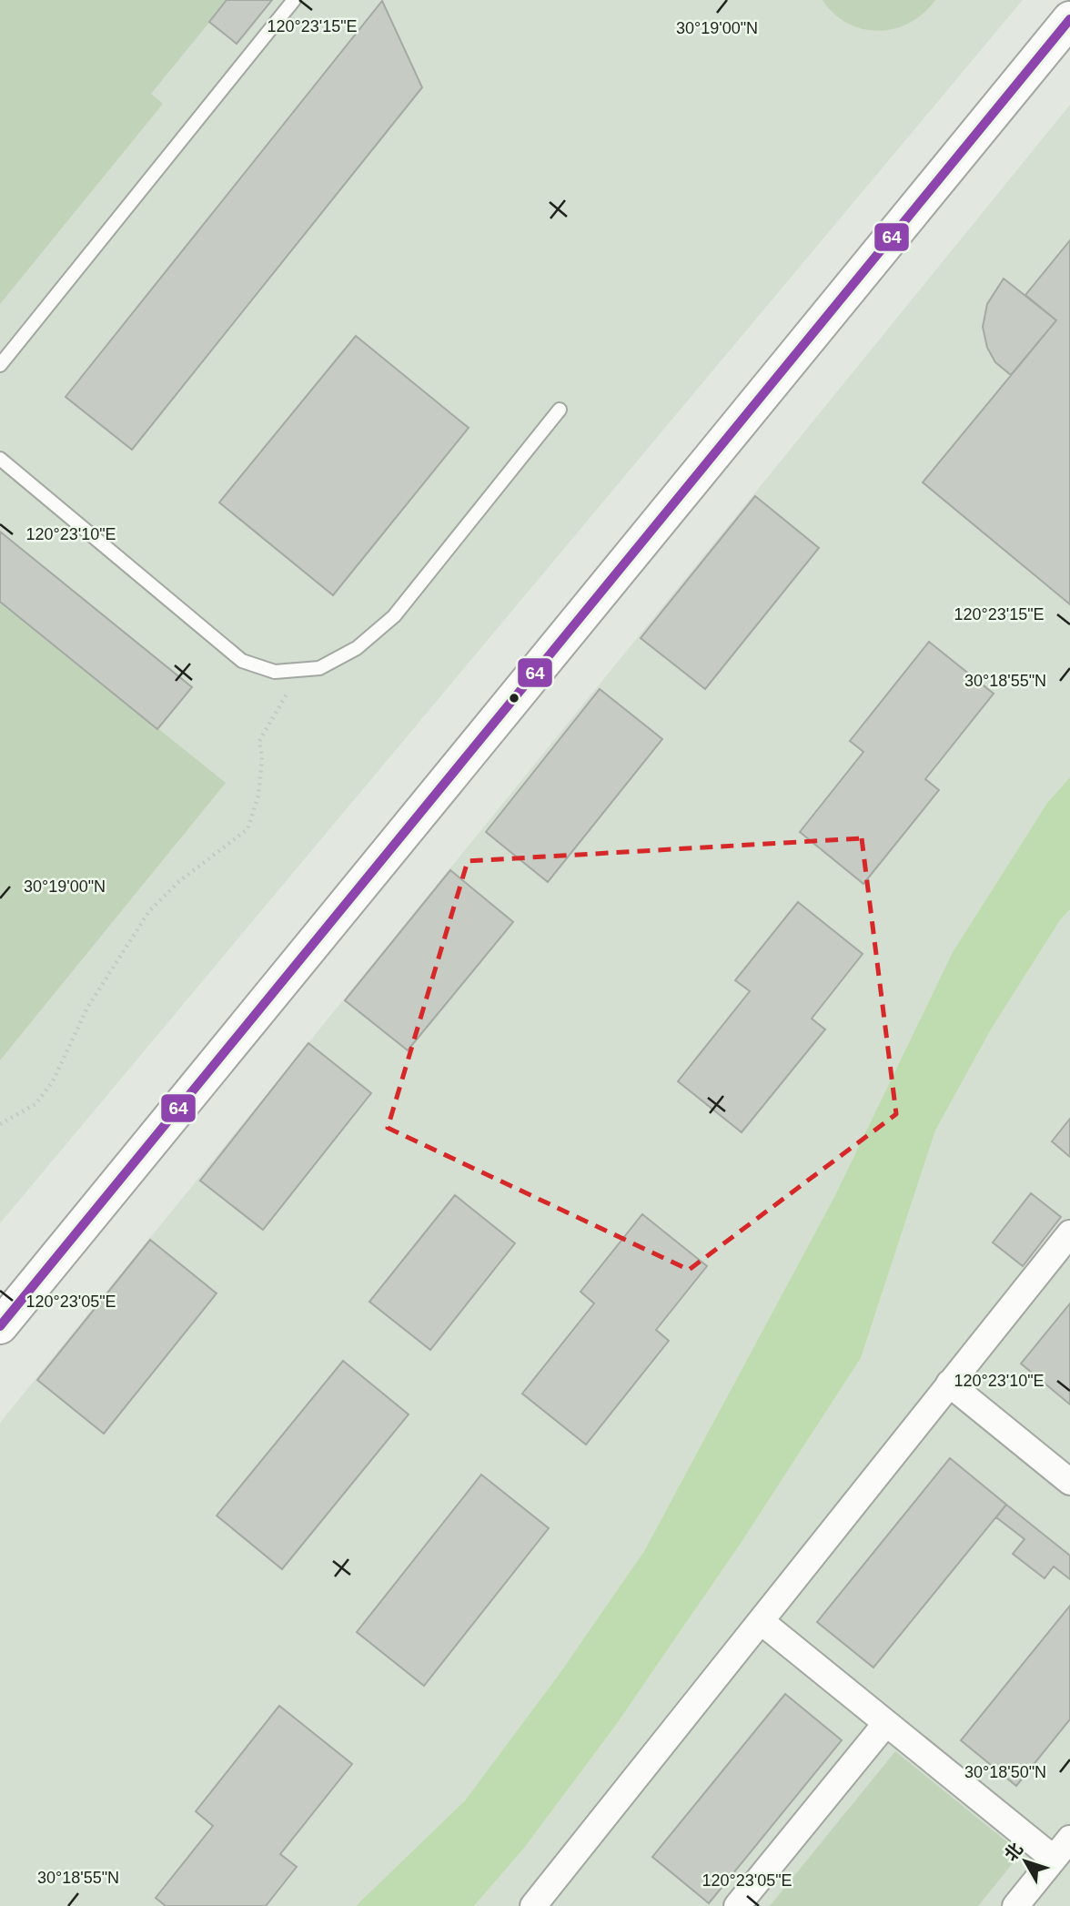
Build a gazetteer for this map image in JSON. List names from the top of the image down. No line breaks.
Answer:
{"lines":["transit line 64"],"north":"top left","coordinates":["120°23'15\"E","30°19'00\"N","120°23'10\"E","30°18'55\"N","120°23'05\"E","30°18'50\"N"]}
